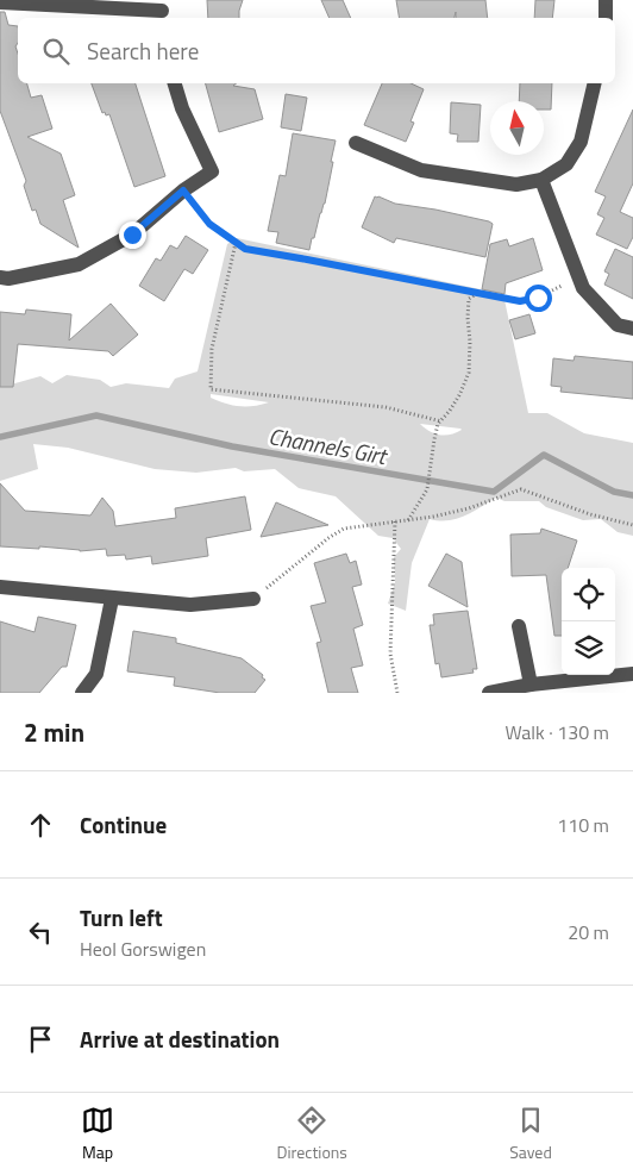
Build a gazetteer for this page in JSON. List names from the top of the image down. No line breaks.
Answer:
{"water":["Channels Girt"],"north":"top","page":{"search":"Search here","heading":["2 min","Walk · 130 m"],"list":[["Continue","110 m"],["Turn left","Heol Gorswigen","20 m"],"Arrive at destination"],"nav":["Map","Directions","Saved"]}}
